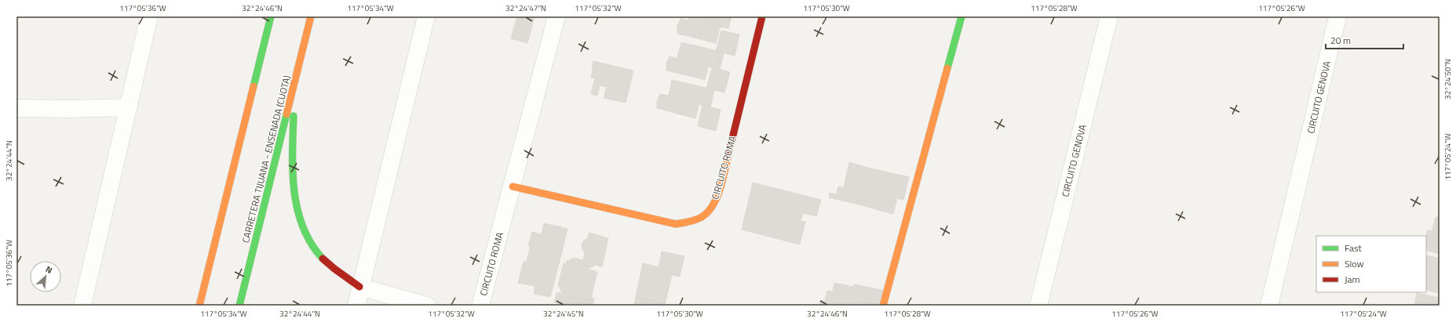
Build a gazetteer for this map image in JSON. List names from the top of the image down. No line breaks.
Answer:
{"streets":{"main road":["CARRETERA TIJUANA - ENSENADA (CUOTA)","CIRCUITO ROMA"],"street":["CIRCUITO GENOVA"]},"legend":["Fast","Slow","Jam"],"scale_bar":"20 m","north":"top right","coordinates":["117°05'36\"W","32°24'46\"N","117°05'34\"W","32°24'47\"N","117°05'32\"W","117°05'30\"W","117°05'28\"W","117°05'26\"W","32°24'50\"N","117°05'24\"W","32°24'44\"N","32°24'45\"N"]}
